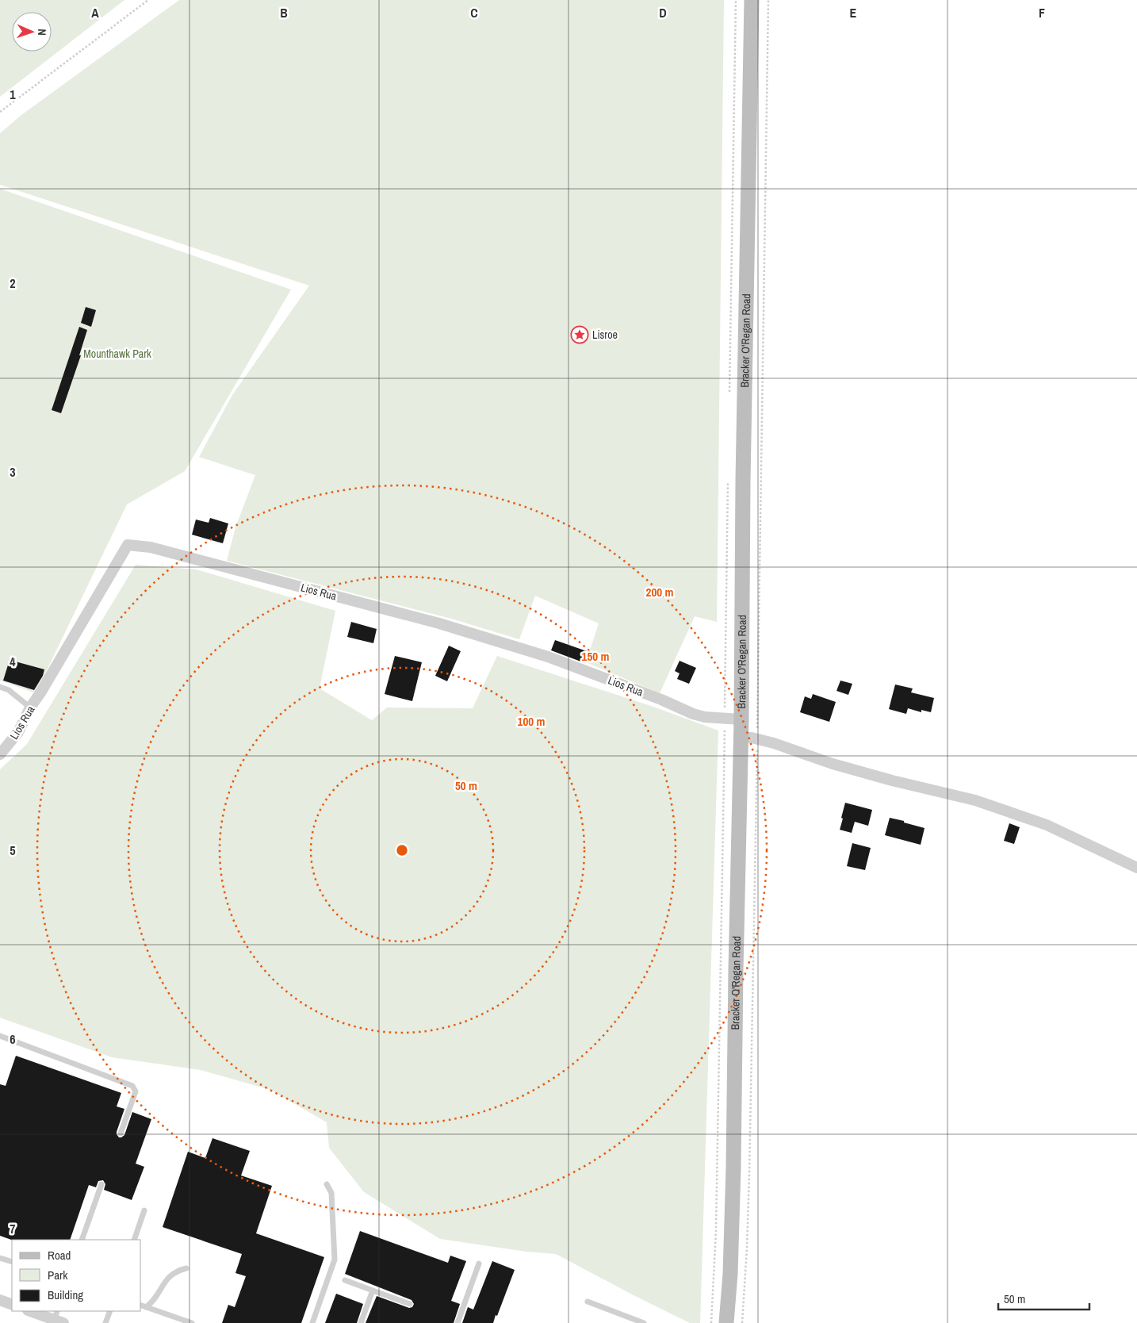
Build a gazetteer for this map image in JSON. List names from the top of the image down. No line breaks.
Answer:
{"streets":{"main road":["Bracker O'Regan Road"],"street":["Lios Rua"]},"crossings":[["Bracker O'Regan Road","Lios Rua"]],"parks":["Mounthawk Park"],"places":{"place":["Lisroe"]},"legend":["Road","Park","Building"],"scale_bar":"50 m","north":"right","grid":{"columns":["A","B","C","D","E","F"],"rows":["1","2","3","4","5","6","7"]},"rings":["200 m","150 m","100 m","50 m"]}
